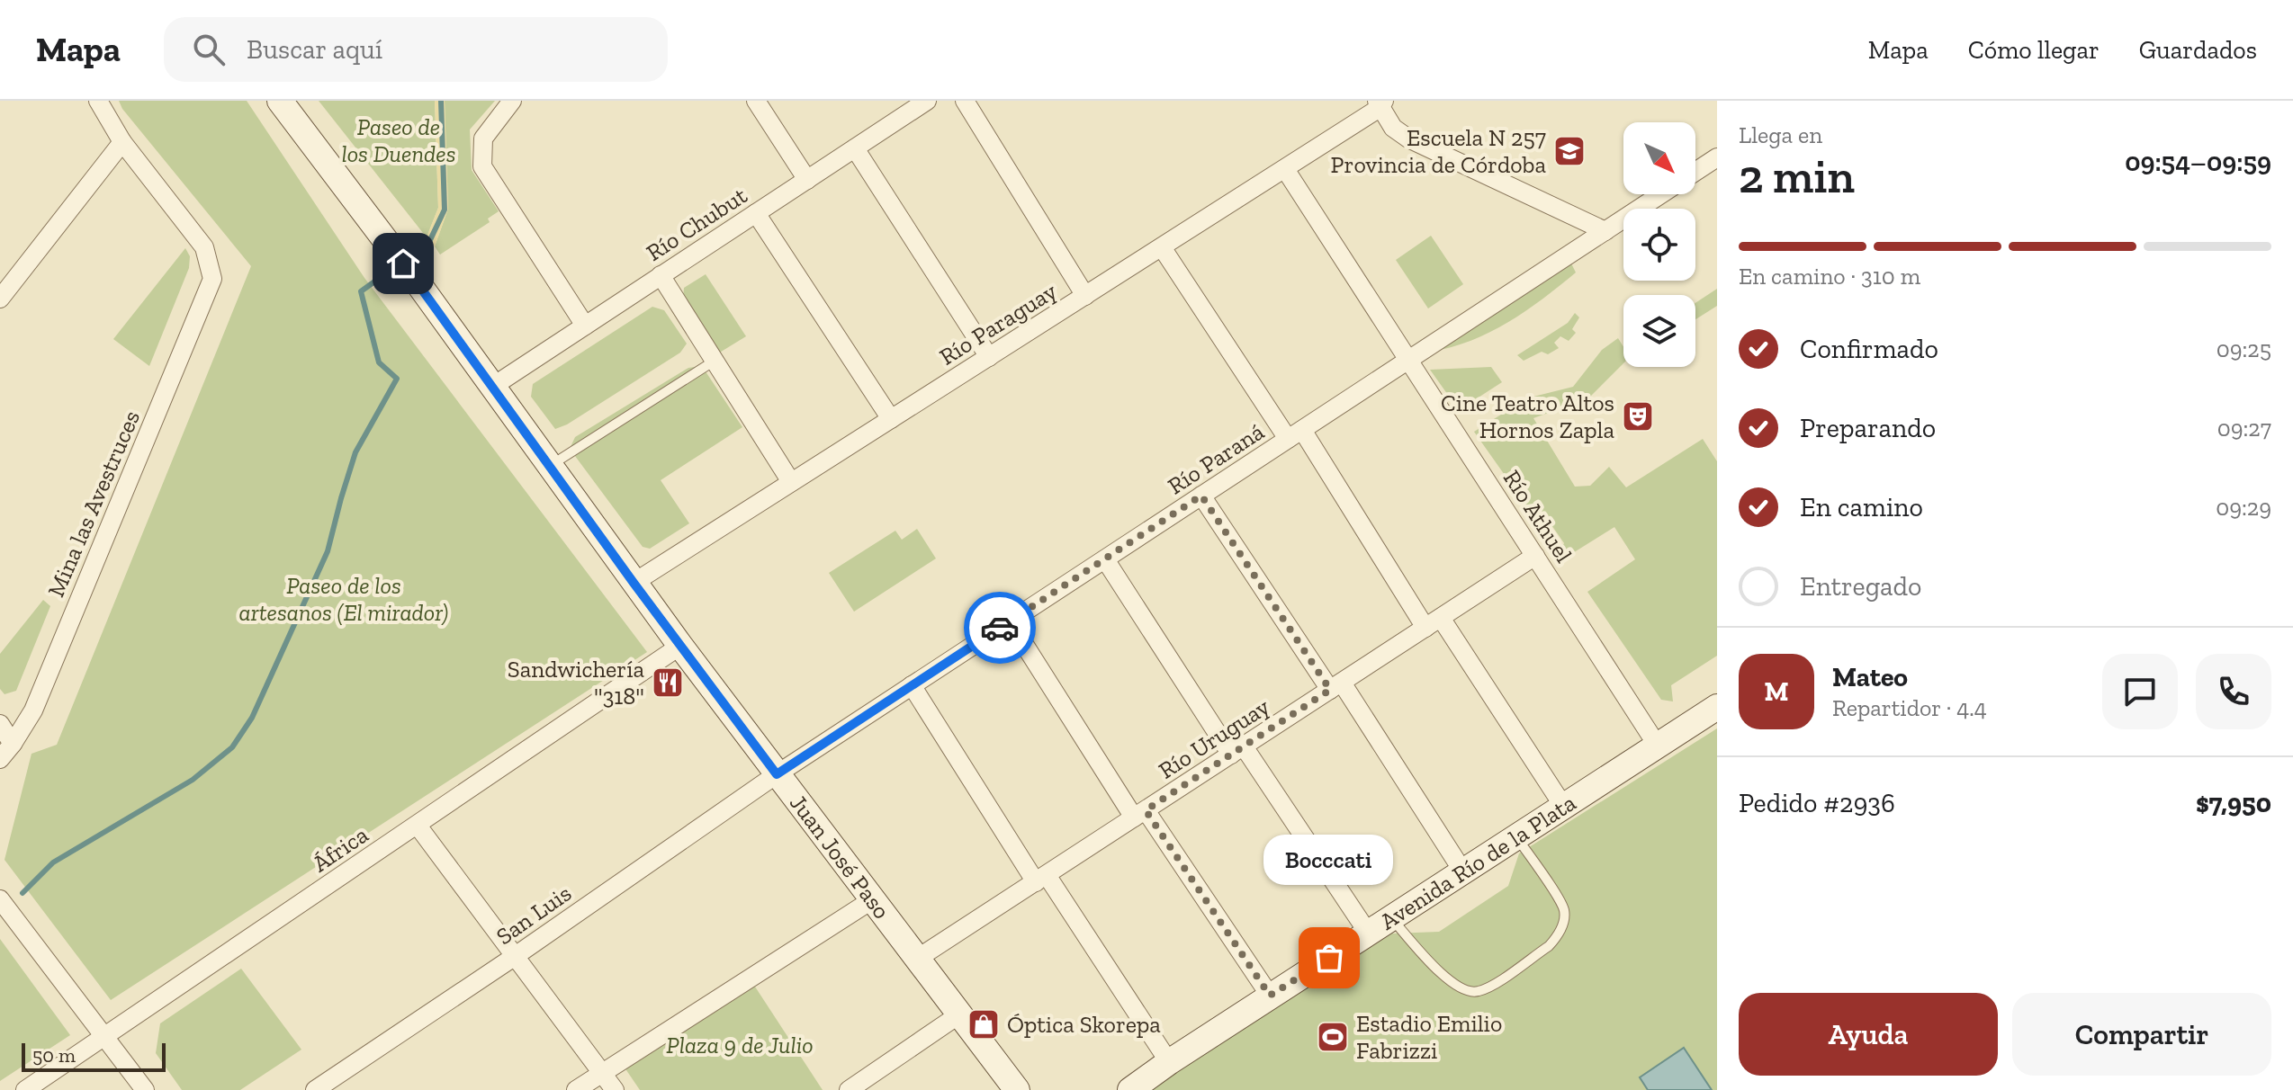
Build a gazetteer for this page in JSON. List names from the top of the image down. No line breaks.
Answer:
{"streets":{"main road":["Juan José Paso","Avenida Río de la Plata"],"street":["Río Chubut","Río Paraguay","Río Paraná","Mina las Avestruces","Río Athuel","Río Uruguay","África","San Luis"]},"crossings":[["Río Chubut","Juan José Paso"],["Río Paraguay","Río Athuel"],["Río Paraguay","Juan José Paso"],["Río Paraná","Río Athuel"],["Río Paraná","Juan José Paso"],["Río Paraná","San Luis"],["Río Athuel","Río Uruguay"],["Río Athuel","Avenida Río de la Plata"],["Río Uruguay","Juan José Paso"],["África","Juan José Paso"],["Juan José Paso","San Luis"]],"parks":["Paseo de los Duendes","Paseo de los artesanos (El mirador)","Plaza 9 de Julio"],"places":{"school or university":["Escuela N 257 Provincia de Córdoba"],"theatre":["Cine Teatro Altos Hornos Zapla"],"restaurant":["Sandwichería \"318\""],"other":["Bocccati"],"shop":["Óptica Skorepa"],"sports":["Estadio Emilio Fabrizzi"]},"scale_bar":"50 m","north":"bottom right","page":{"header":"Mapa","search":"Buscar aquí","nav":["Mapa","Cómo llegar","Guardados"],"heading":["2 min","Llega en","09:54–09:59"],"panel":["Mateo","Repartidor · 4.4","Pedido #2936","$7,950"],"bar":"En camino · 310 m","list":[["Confirmado","09:25"],["Preparando","09:27"],["En camino","09:29"],"Entregado"],"round":"M","bubble":"Bocccati","buttons":["Ayuda","Compartir"],"scale":"50 m"}}
